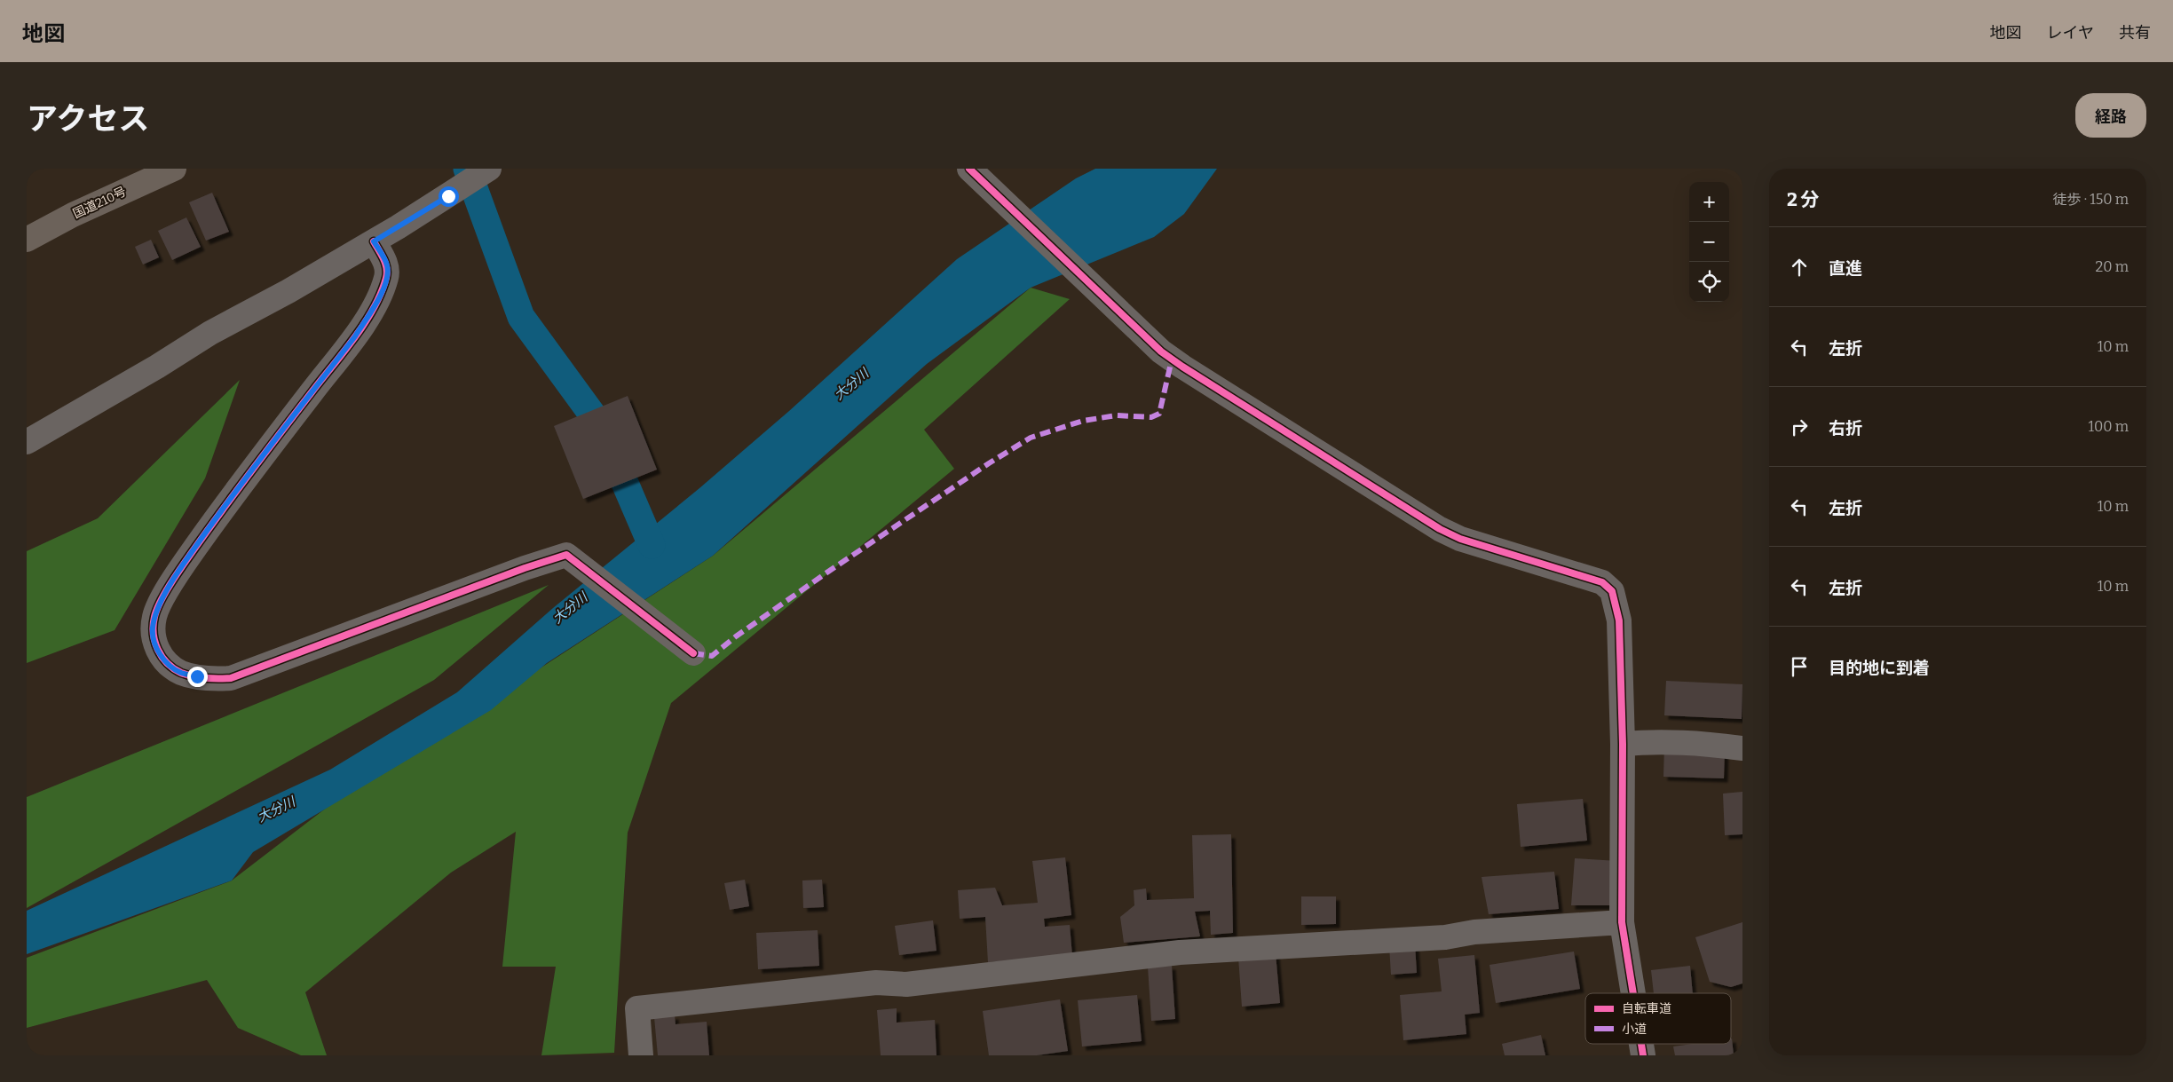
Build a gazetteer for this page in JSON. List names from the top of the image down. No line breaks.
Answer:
{"streets":{"highway":["国道210号"]},"water":["大分川"],"legend":["自転車道","小道"],"page":{"header":"地図","nav":["地図","レイヤ","共有"],"title":"アクセス","buttons":"経路","heading":["2 分","徒歩 · 150 m"],"map_buttons":["+","−"],"list":[["直進","20 m"],["左折","10 m"],["右折","100 m"],["左折","10 m"],["左折","10 m"],"目的地に到着"]}}
